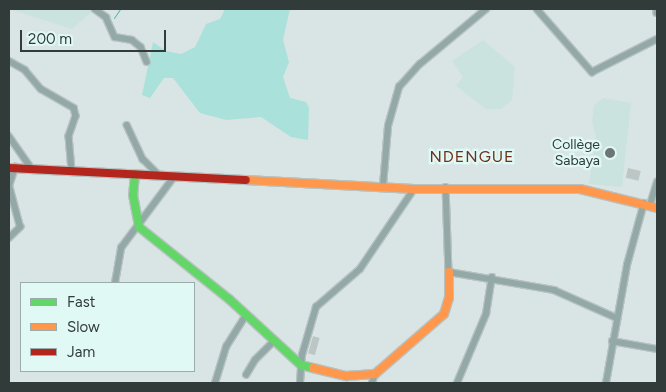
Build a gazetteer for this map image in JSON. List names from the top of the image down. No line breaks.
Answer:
{"districts":["NDENGUE"],"places":["Collège Sabaya"],"legend":["Fast","Slow","Jam"],"scale_bar":"200 m"}
